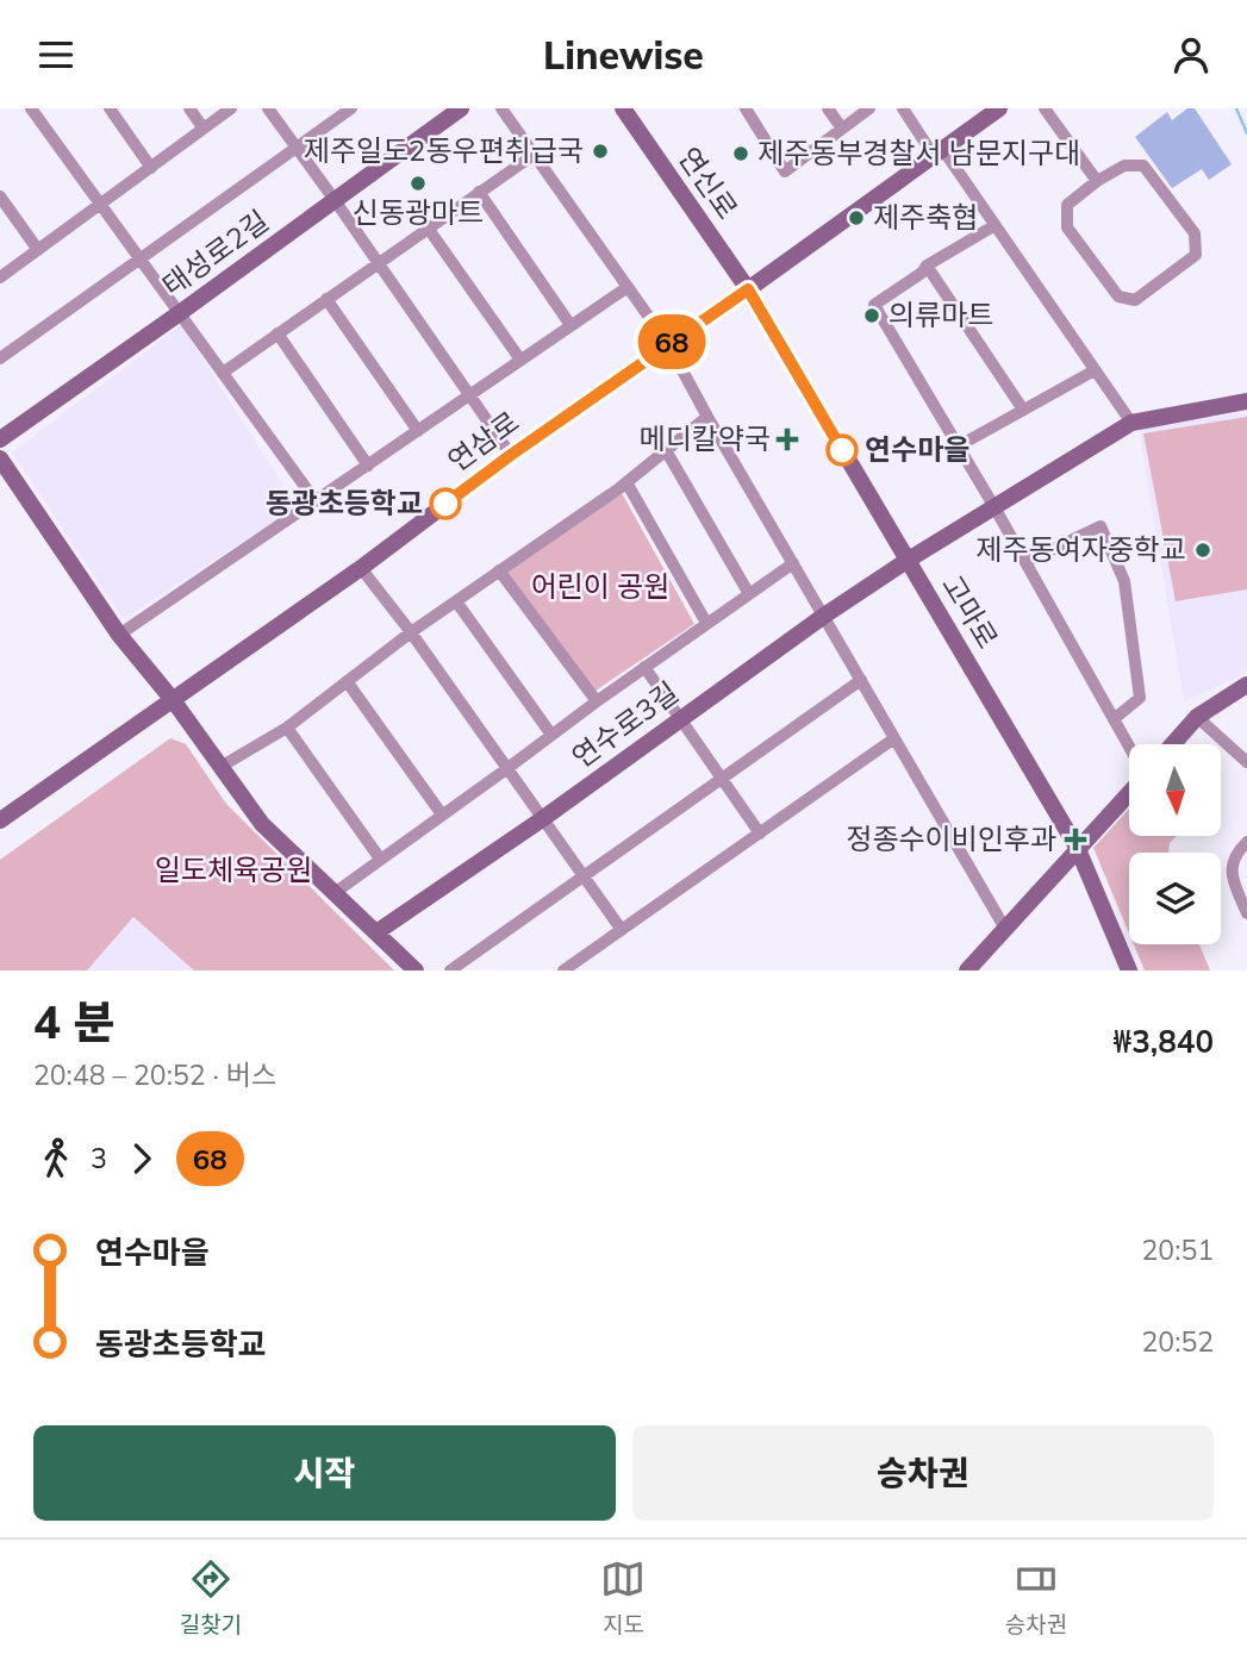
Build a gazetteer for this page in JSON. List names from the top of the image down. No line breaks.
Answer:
{"streets":{"street":["연신로","태성로2길","연삼로","고마로","연수로3길"]},"crossings":[["연신로","연삼로"],["연신로","고마로"],["연삼로","고마로"],["고마로","연수로3길"]],"parks":["어린이 공원","일도체육공원"],"places":{"other":["제주일도2동우편취급국","제주동부경찰서 남문지구대","신동광마트","제주축협","의류마트","연수마을","동광초등학교","제주동여자중학교"],"health":["메디칼약국","정종수이비인후과"]},"lines":["bus line 68"],"north":"bottom","page":{"header":"Linewise","on_map":"68","heading":["4 분","20:48 – 20:52 · 버스","₩3,840"],"legs":["3","68"],"list":[{"name":"연수마을","value":"20:51"},{"name":"동광초등학교","value":"20:52"}],"buttons":["시작","승차권"],"tabs":["길찾기","지도","승차권"]}}
